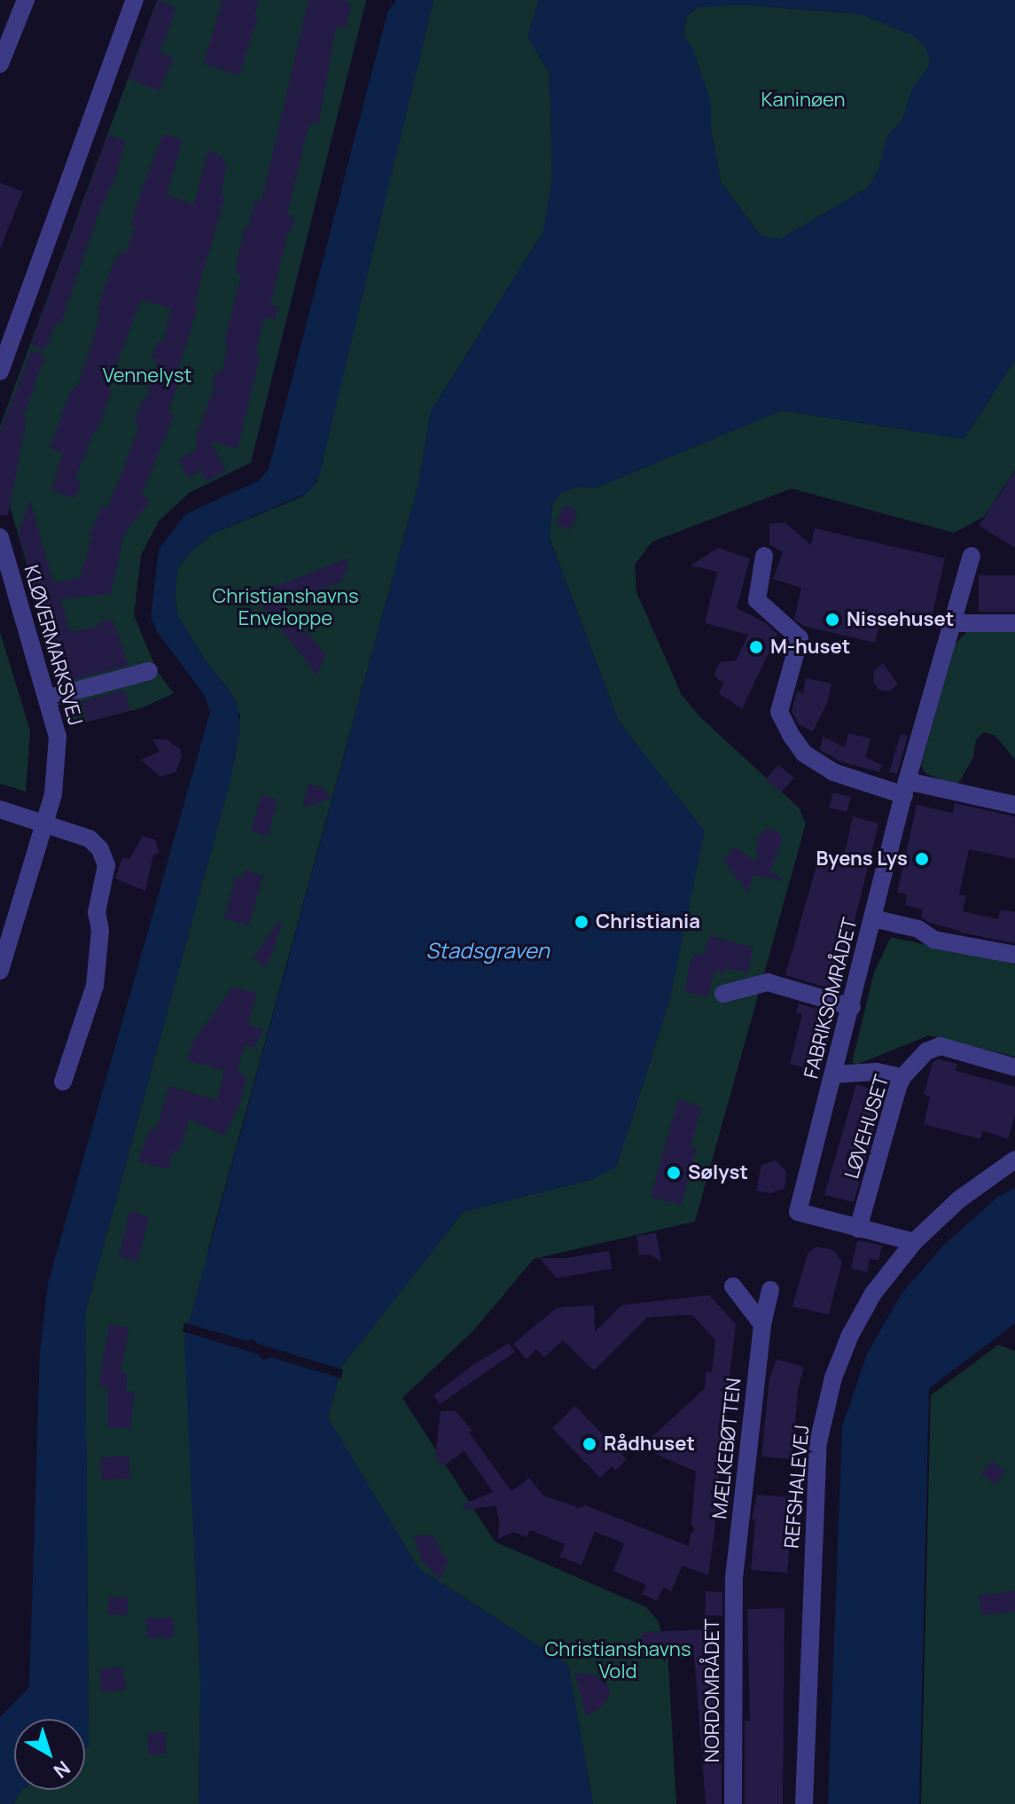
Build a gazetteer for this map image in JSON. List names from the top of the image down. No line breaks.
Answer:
{"streets":{"street":["KLØVERMARKSVEJ","FABRIKSOMRÅDET","LØVEHUSET","MÆLKEBØTTEN","REFSHALEVEJ","NORDOMRÅDET"]},"crossings":[["FABRIKSOMRÅDET","LØVEHUSET"],["MÆLKEBØTTEN","NORDOMRÅDET"]],"water":["Stadsgraven"],"parks":["Kaninøen","Vennelyst","Christianshavns Enveloppe","Christianshavns Vold"],"places":["Nissehuset","M-huset","Byens Lys","Christiania","Sølyst","Rådhuset"],"north":"bottom right"}
